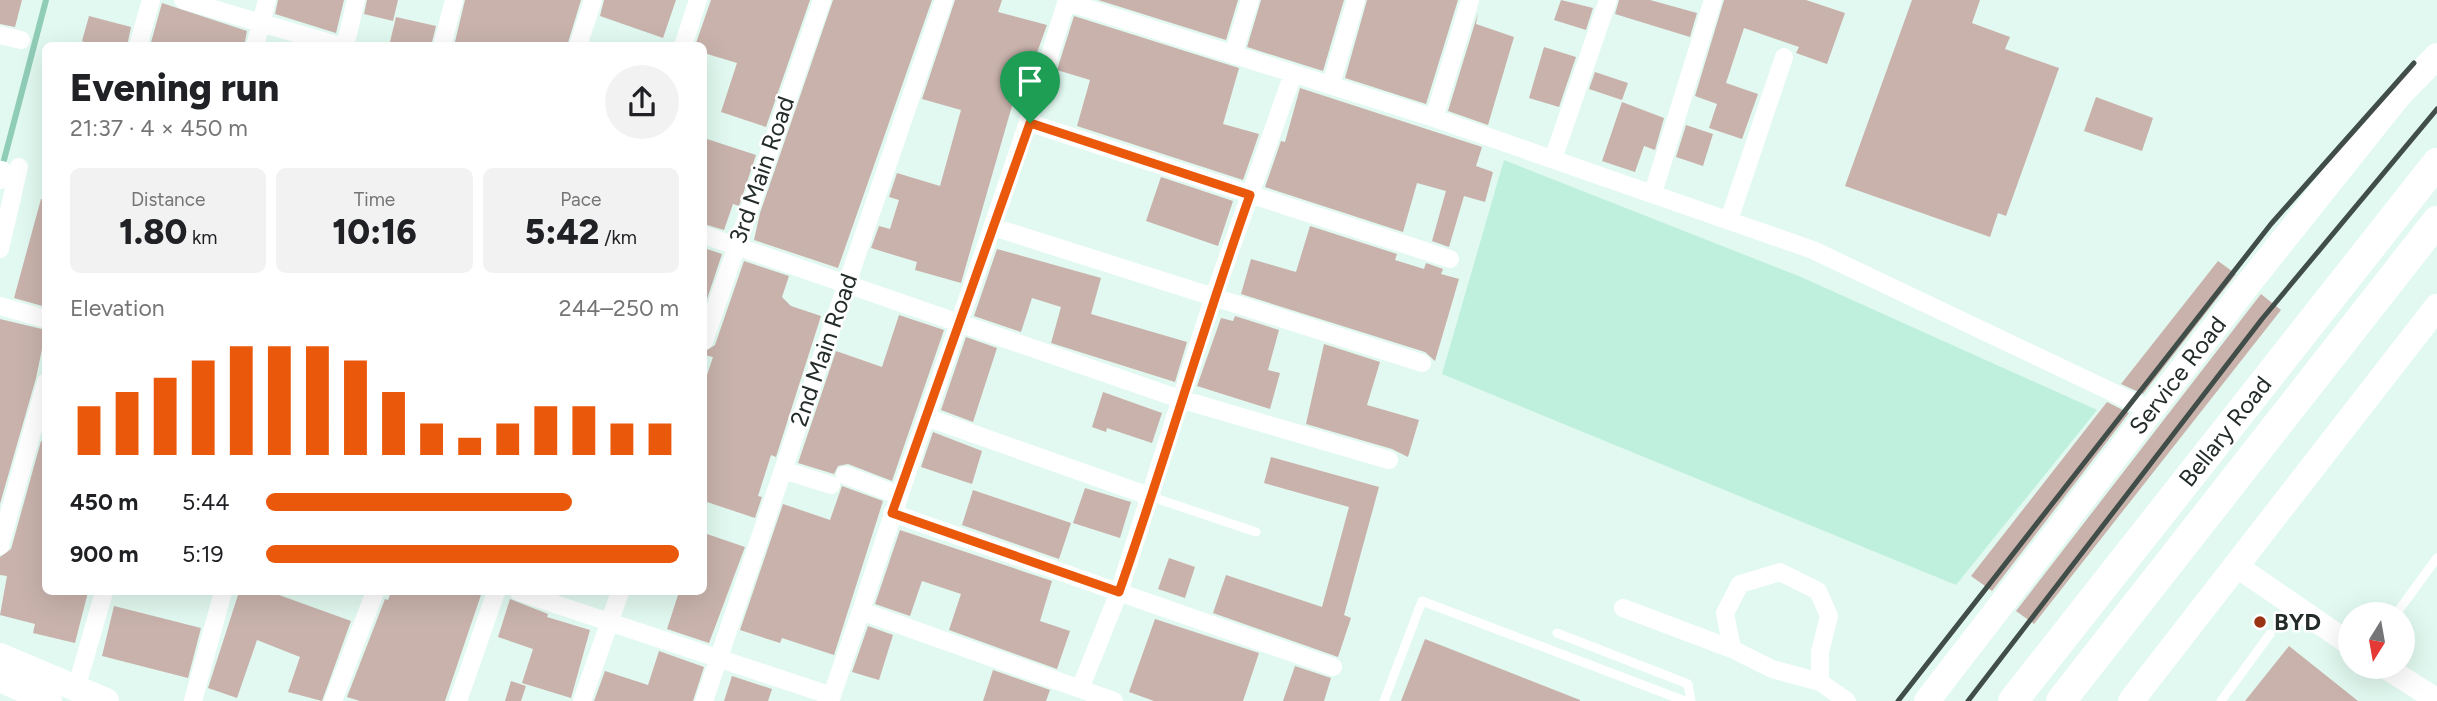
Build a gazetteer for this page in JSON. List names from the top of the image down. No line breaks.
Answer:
{"streets":{"highway":["Bellary Road"],"main road":["Service Road"],"street":["3rd Main Road","2nd Main Road"]},"places":["BYD"],"north":"bottom","page":{"heading":["Evening run","21:37 · 4 × 450 m"],"stats":[["Distance","1.80 km"],["Time","10:16"],["Pace","5:42 /km"]],"chart":["Elevation","244–250 m"],"list":[{"name":"450 m","note":"5:44"},{"name":"900 m","note":"5:19"}]}}
